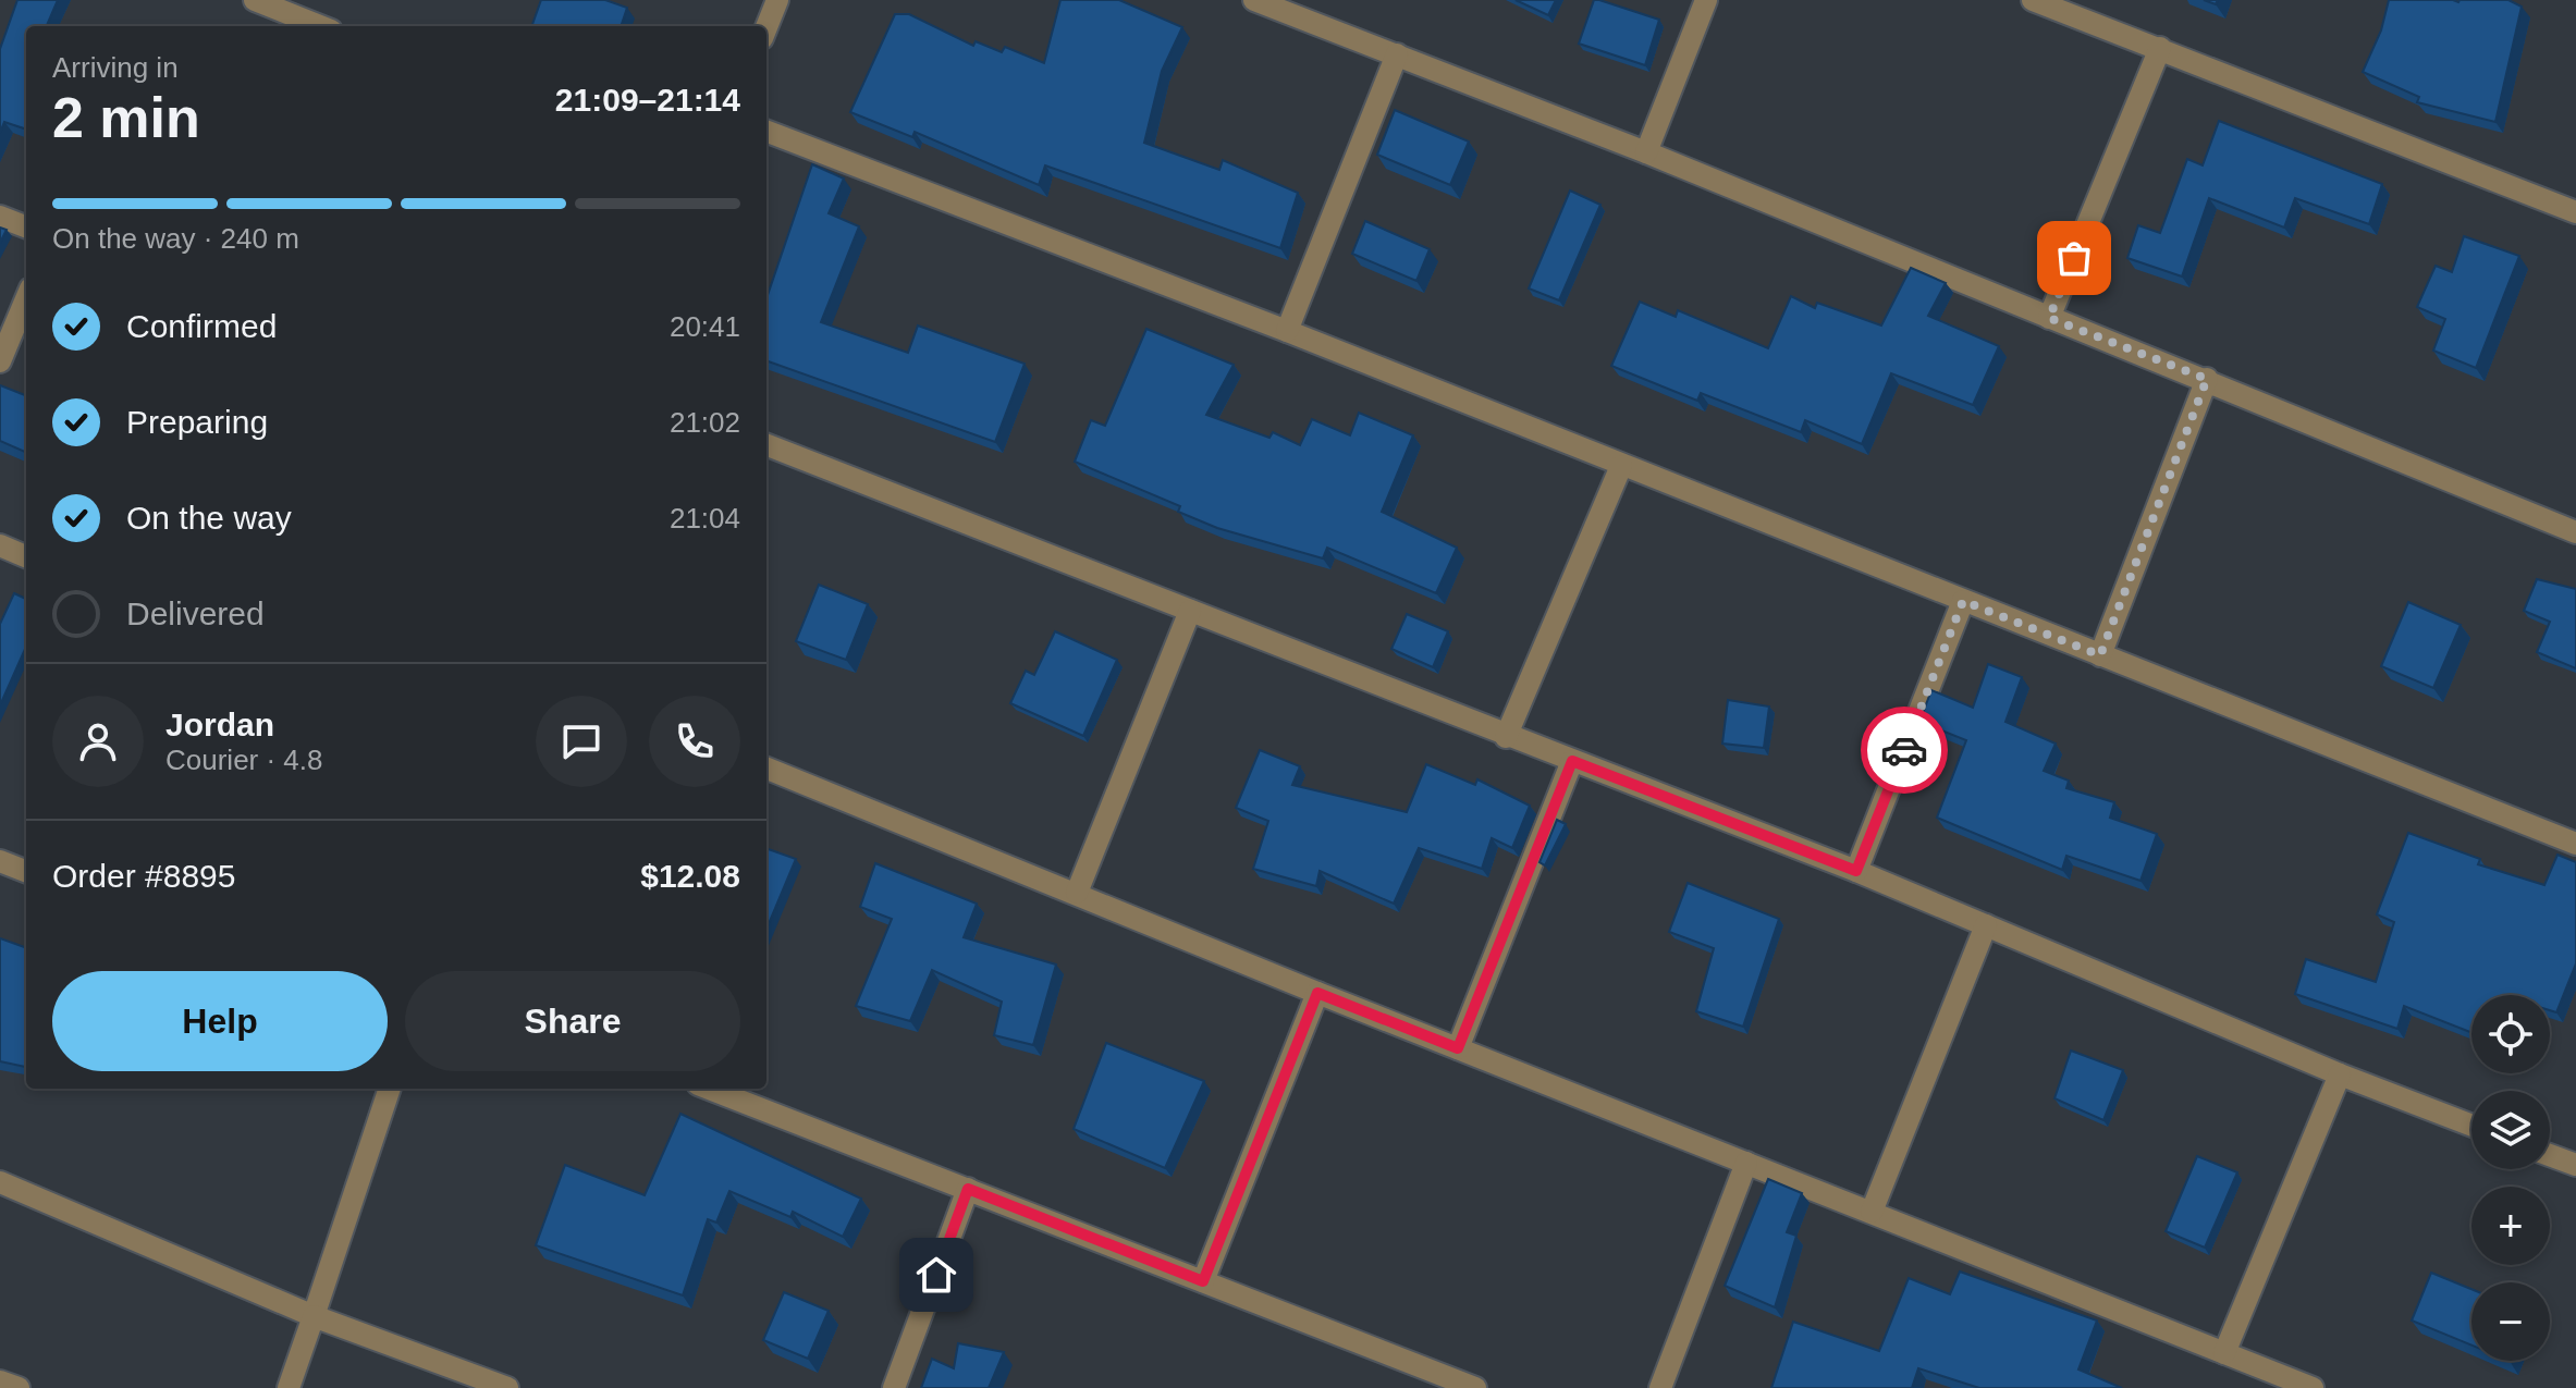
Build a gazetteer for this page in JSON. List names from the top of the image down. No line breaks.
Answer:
{"page":{"heading":["2 min","Arriving in","21:09–21:14"],"panel":["Jordan","Courier · 4.8","Order #8895","$12.08"],"bar":"On the way · 240 m","list":[["Confirmed","20:41"],["Preparing","21:02"],["On the way","21:04"],"Delivered"],"buttons":["Help","Share"],"map_buttons":["+","−"]}}
